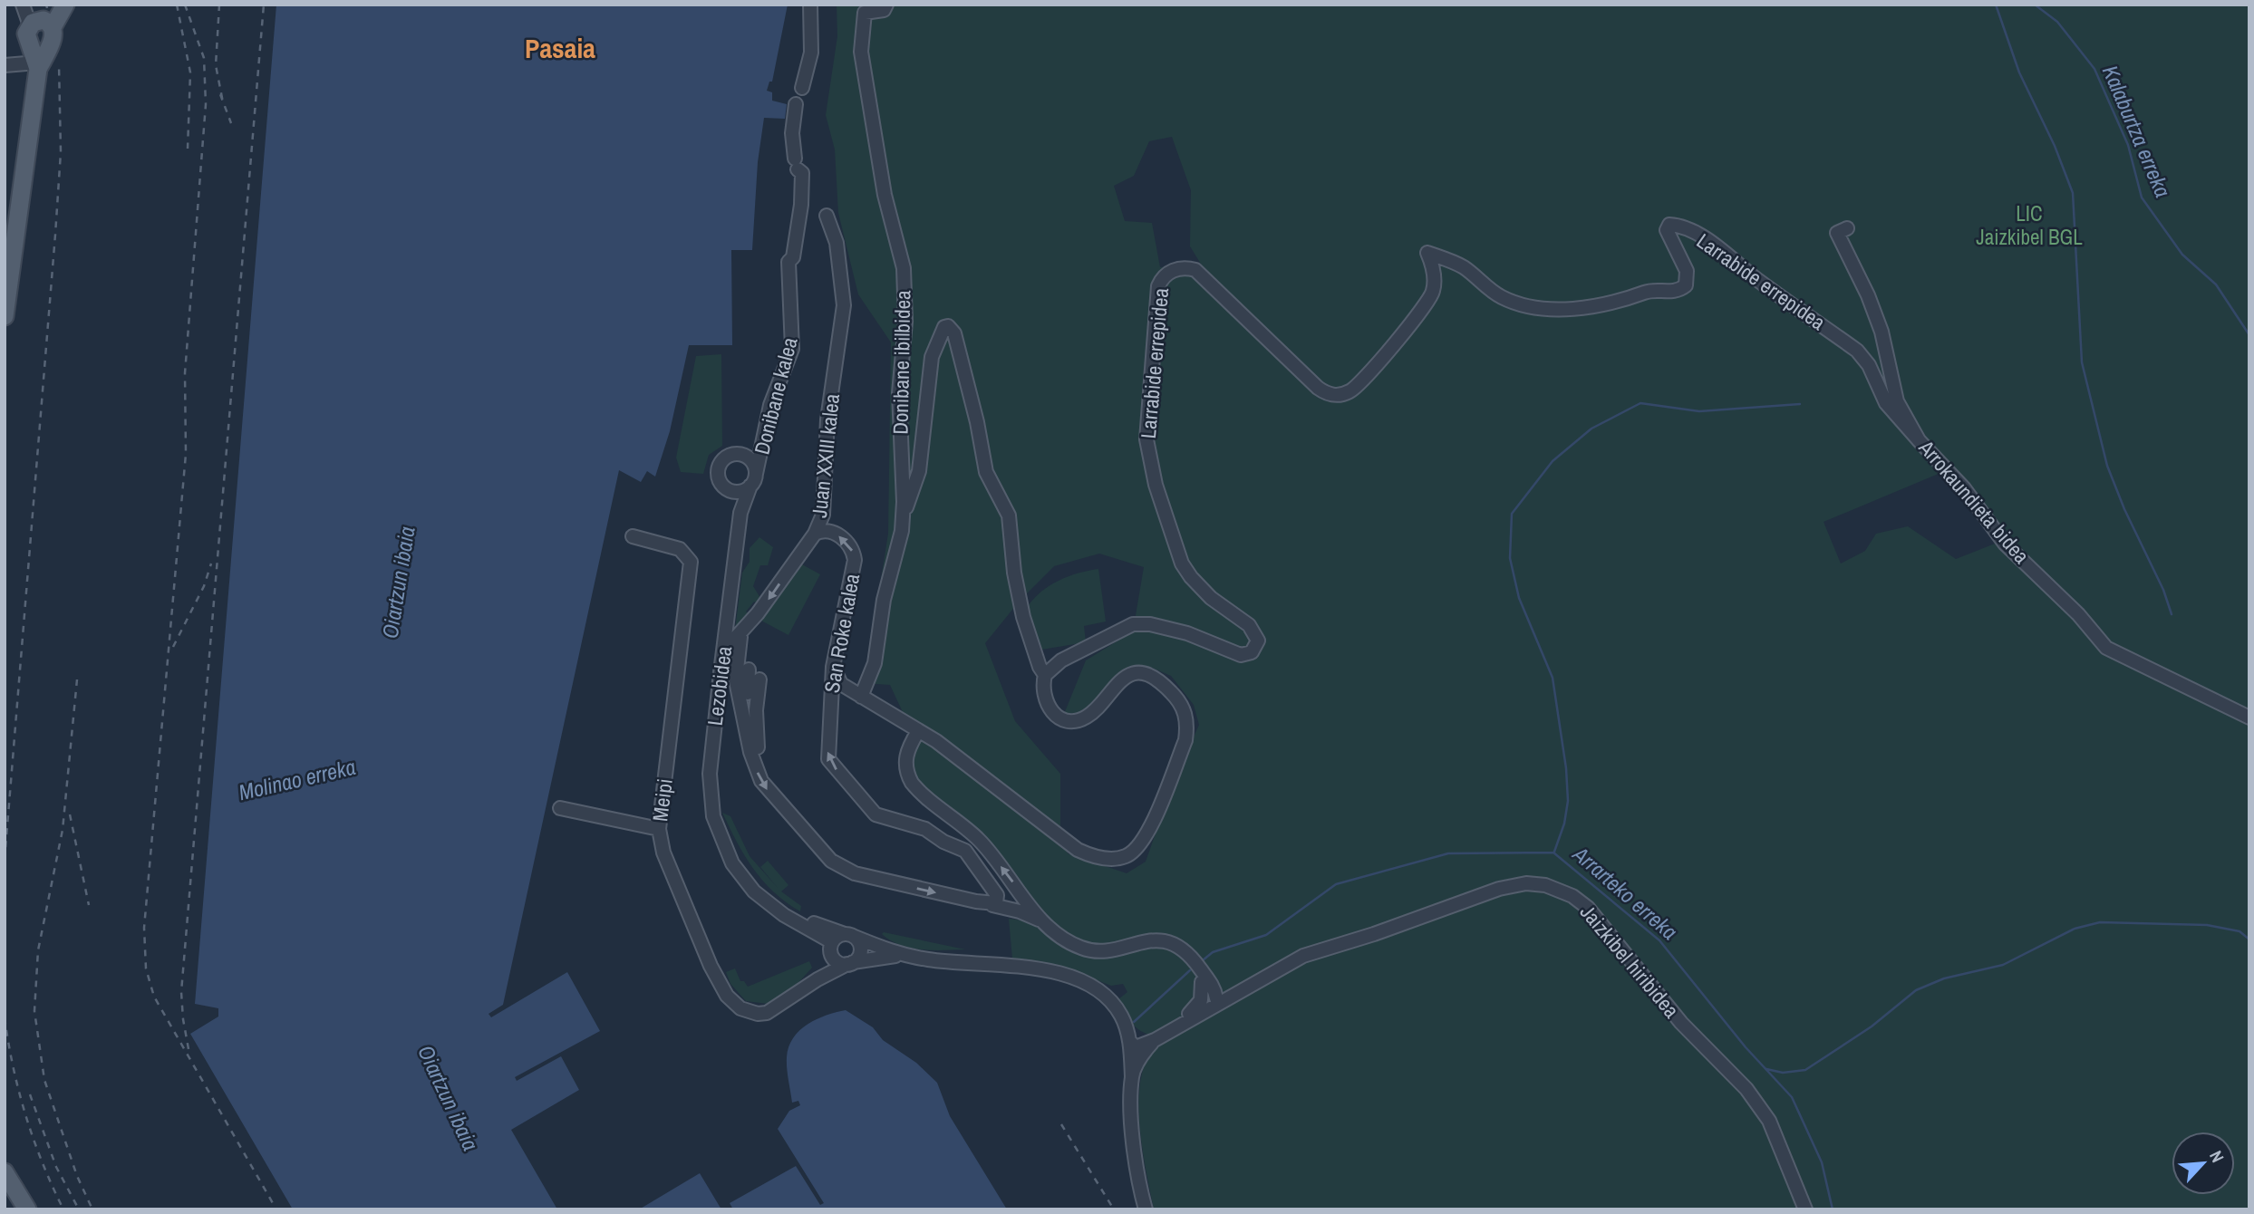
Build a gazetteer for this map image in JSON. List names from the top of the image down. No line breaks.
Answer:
{"streets":{"street":["Larrabide errepidea","Donibane ibilbidea","Donibane kalea","Juan XXIII kalea","Arrokaundieta bidea","San Roke kalea","Lezobidea","Meipi","Jaizkibel hiribidea"]},"crossings":[["Larrabide errepidea","Arrokaundieta bidea"],["Donibane kalea","Lezobidea"],["Juan XXIII kalea","San Roke kalea"],["Juan XXIII kalea","Lezobidea"],["Lezobidea","Meipi"]],"districts":["Pasaia"],"water":["Kalaburtza erreka","Oiartzun ibaia","Molinao erreka","Arrarteko erreka"],"parks":["LIC Jaizkibel BGL"],"north":"top right"}
